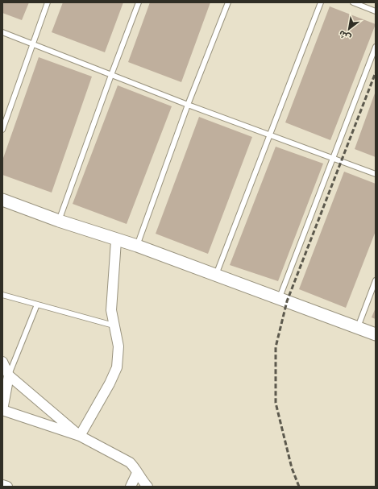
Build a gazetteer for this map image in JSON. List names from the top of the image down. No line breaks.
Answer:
{"north":"bottom left"}
